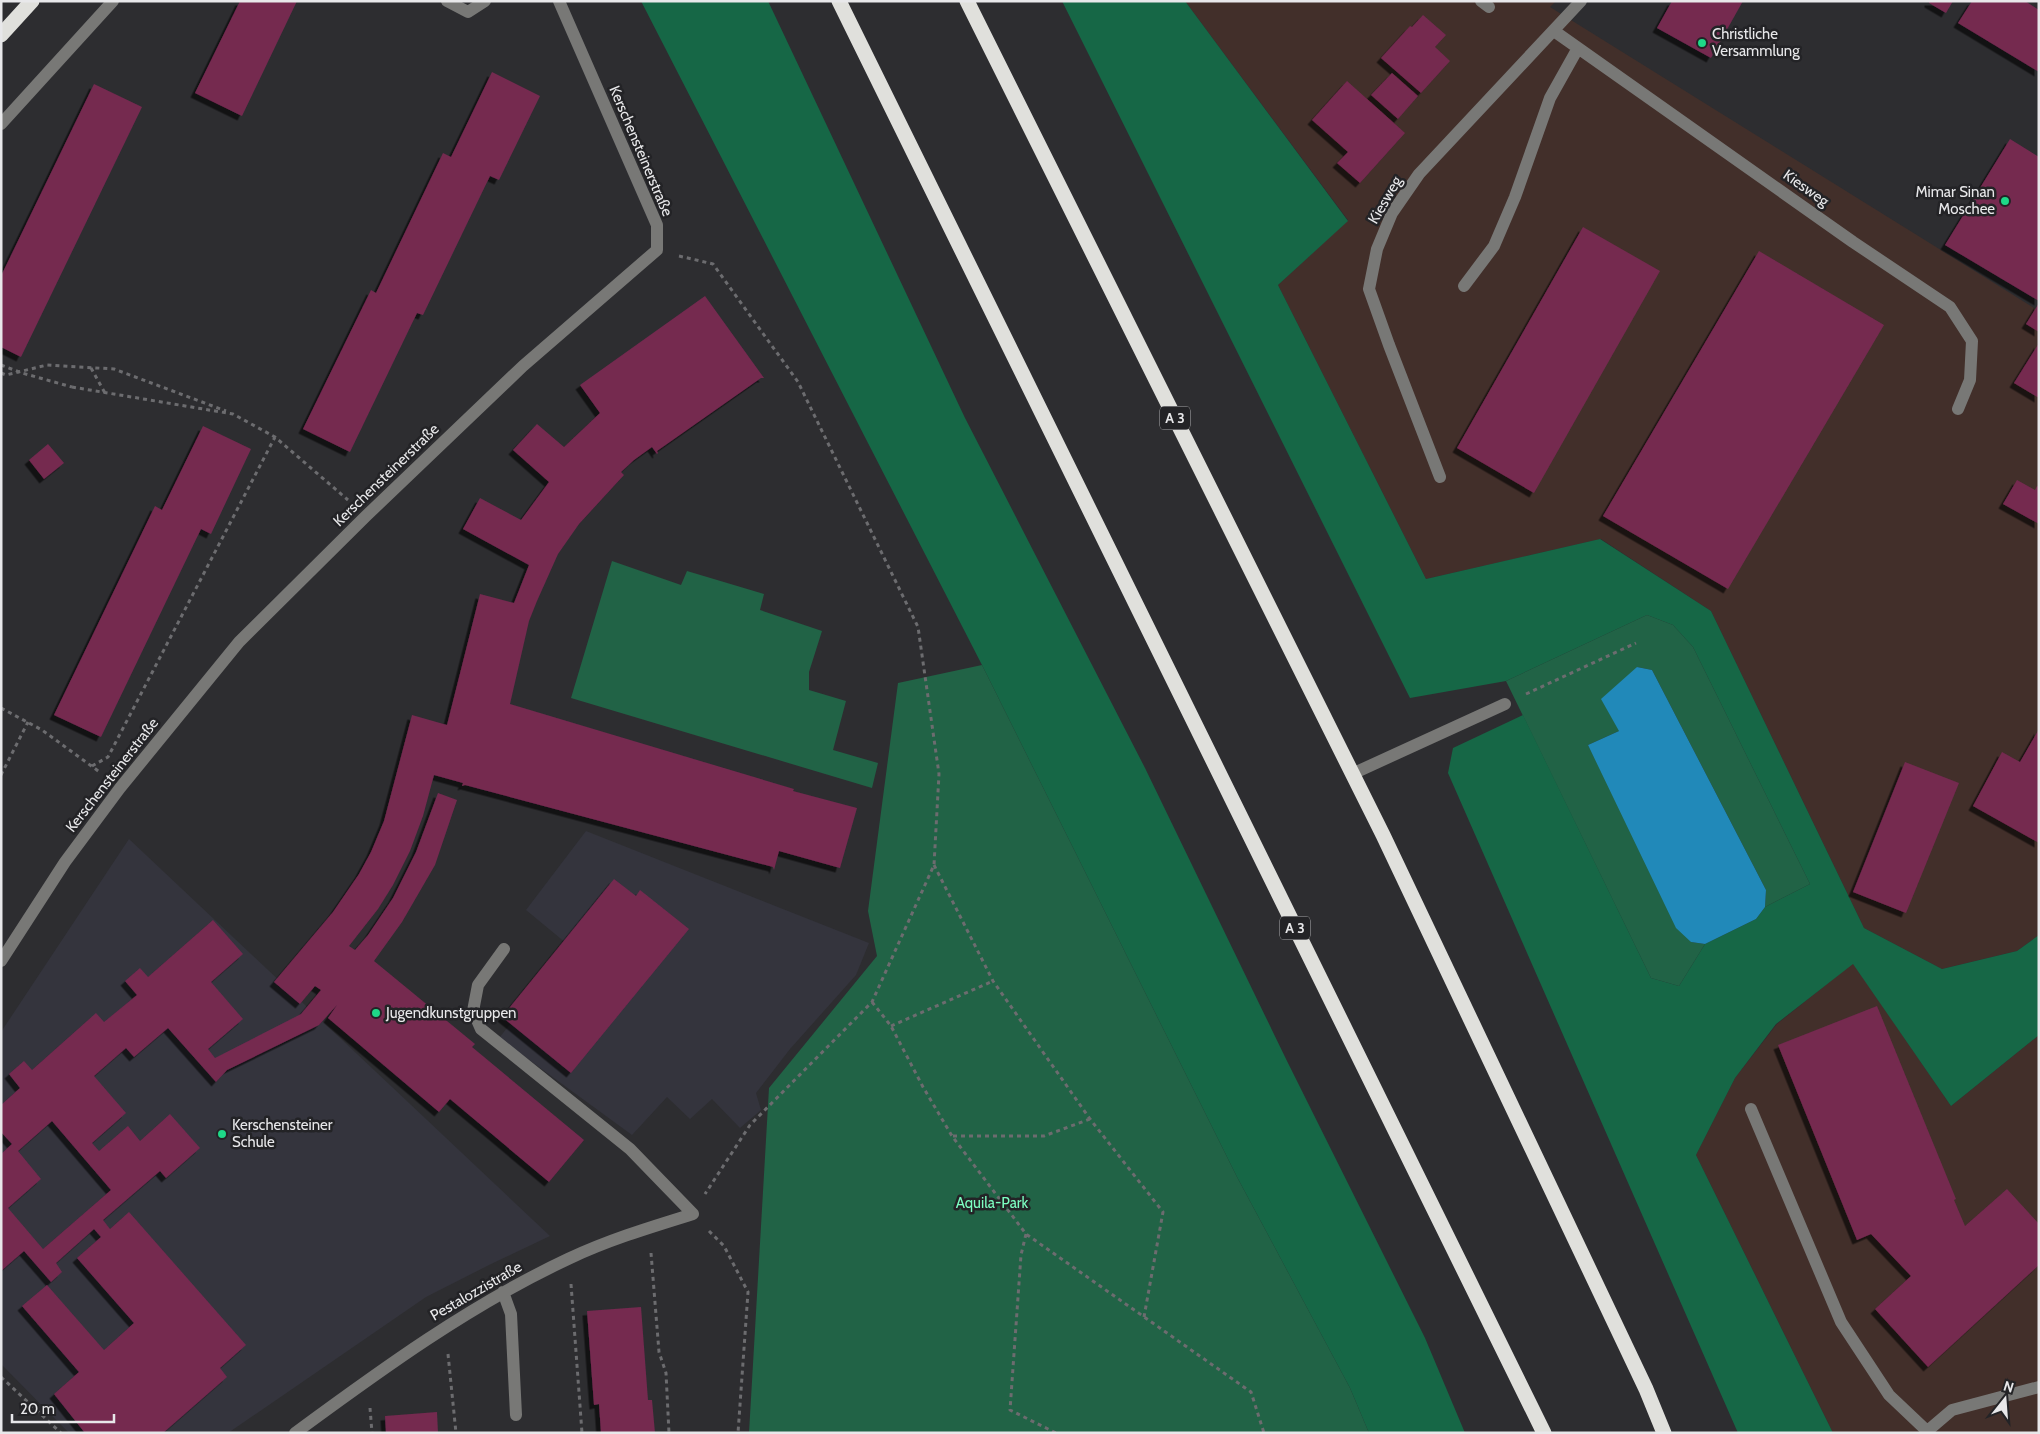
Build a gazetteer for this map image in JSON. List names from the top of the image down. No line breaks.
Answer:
{"streets":{"highway":["A 3"],"street":["Kerschensteinerstraße","Kiesweg","Pestalozzistraße"]},"parks":["Aquila-Park"],"places":["Christliche Versammlung","Mimar Sinan Moschee","Jugendkunstgruppen","Kerschensteiner Schule"],"scale_bar":"20 m","north":"top"}
